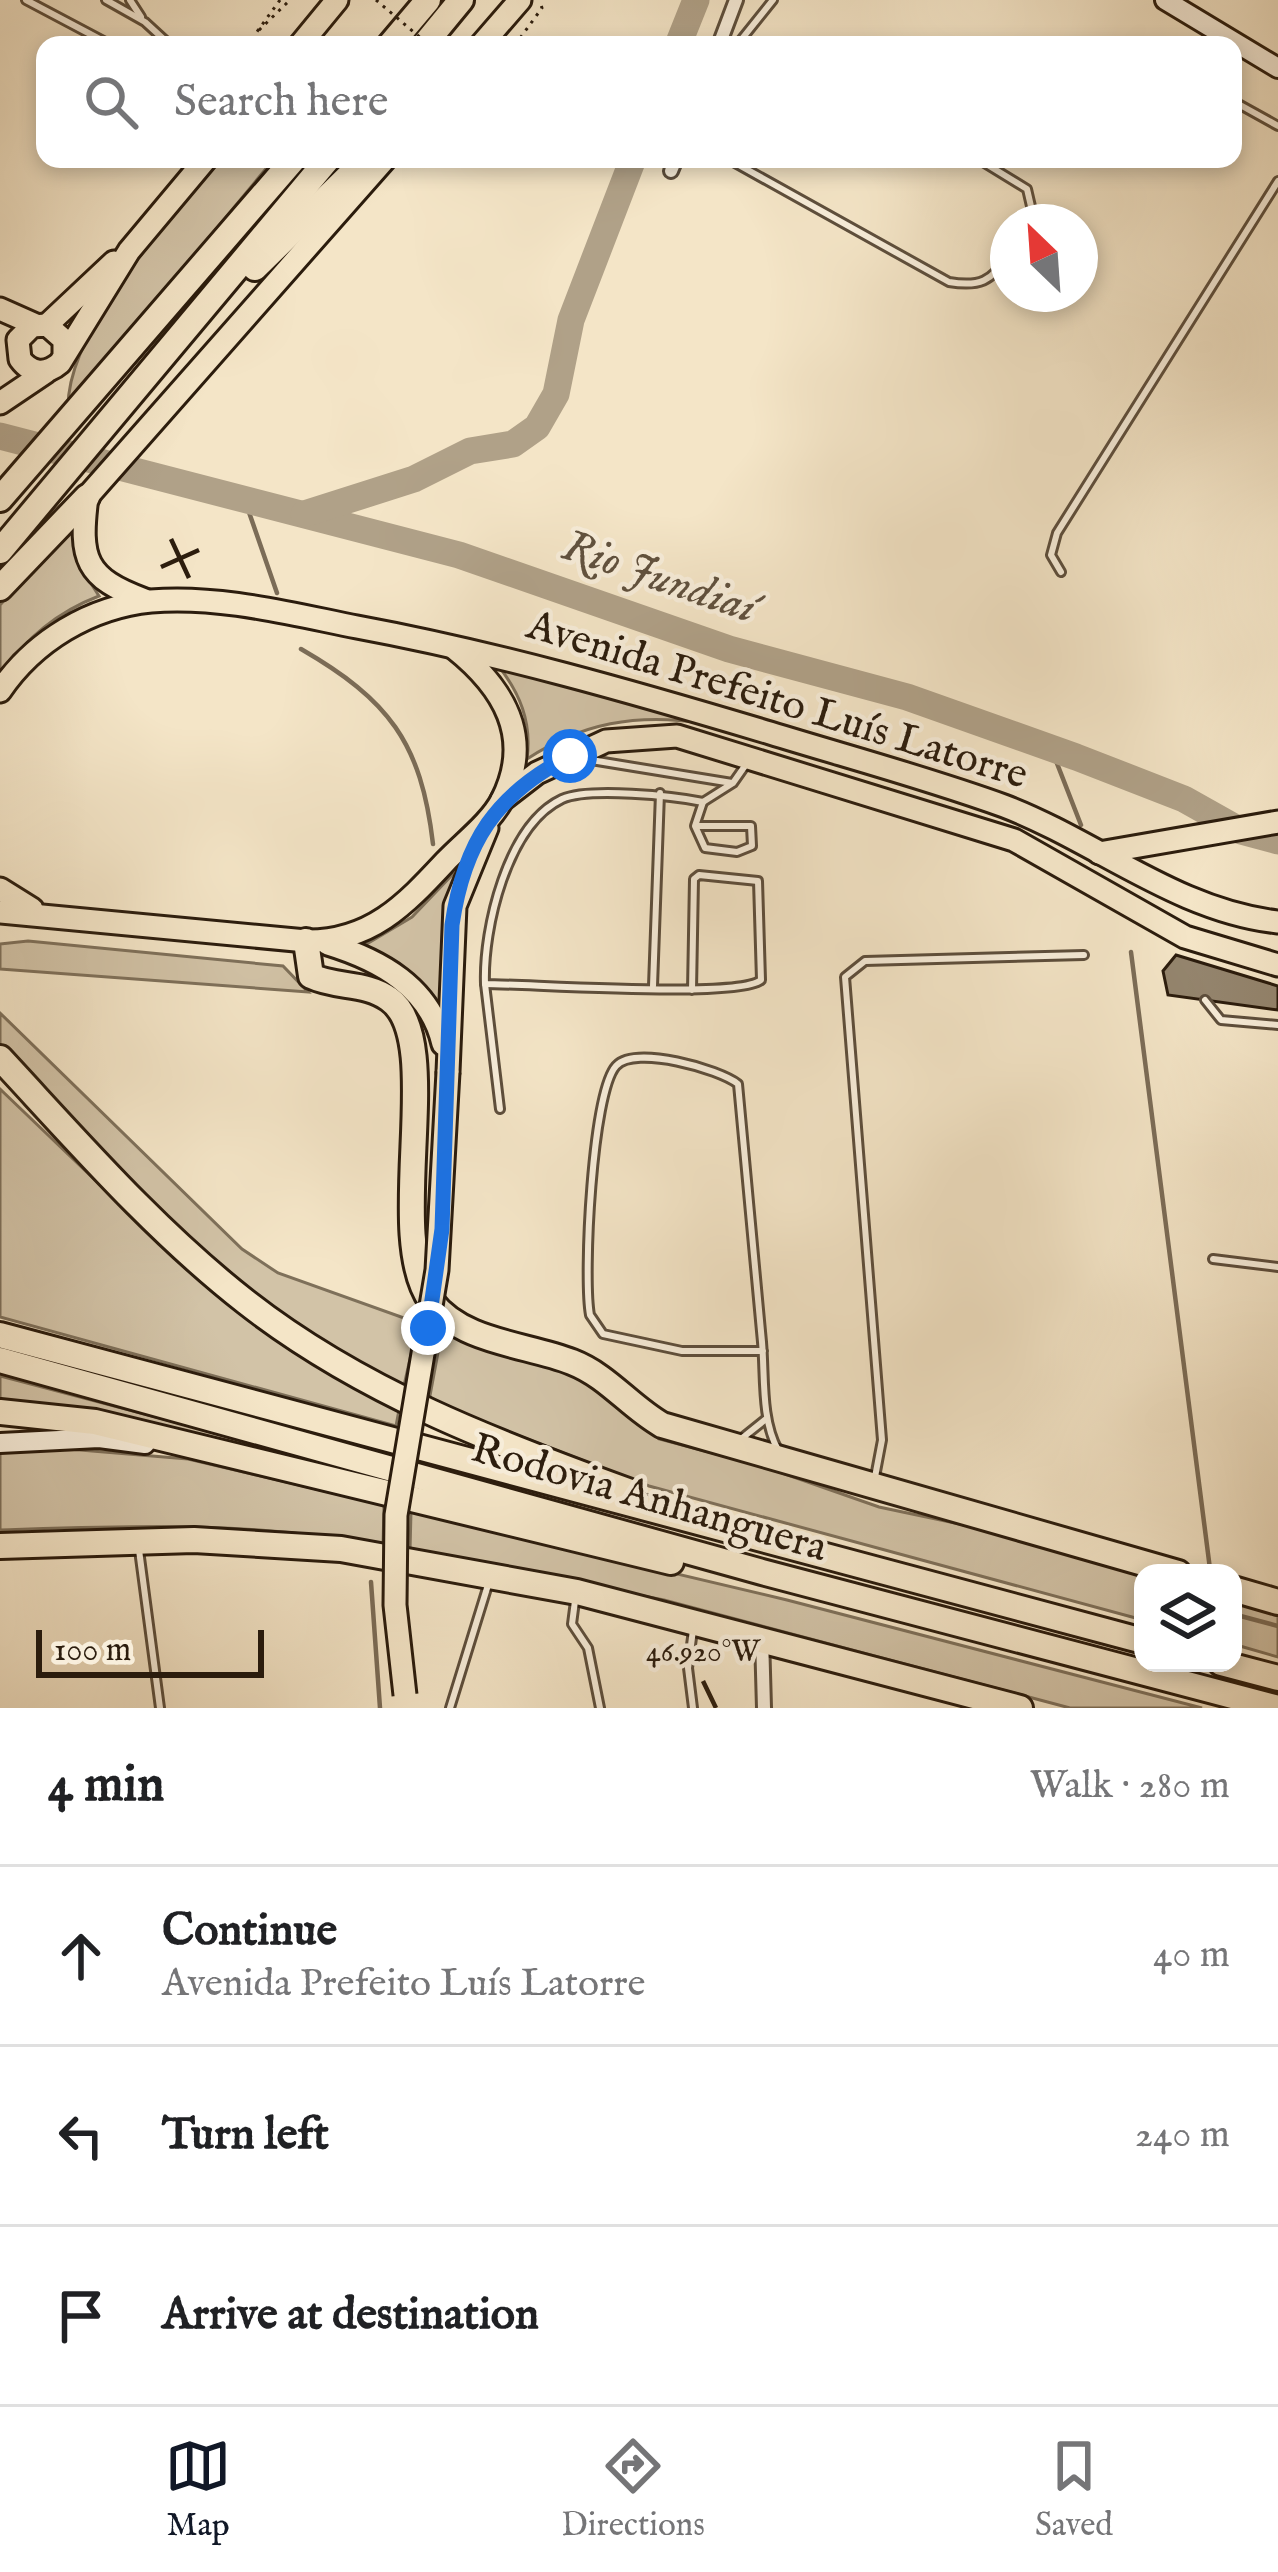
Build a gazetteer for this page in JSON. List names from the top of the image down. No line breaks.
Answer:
{"streets":{"highway":["Rodovia Anhanguera"],"main road":["Avenida Prefeito Luís Latorre"]},"water":["Rio Jundiaí"],"scale_bar":"100 m","north":"top left","page":{"search":"Search here","scale":"100 m","heading":["4 min","Walk · 280 m"],"list":[["Continue","Avenida Prefeito Luís Latorre","40 m"],["Turn left","240 m"],"Arrive at destination"],"nav":["Map","Directions","Saved"]},"coordinates":["46.920°W"]}
